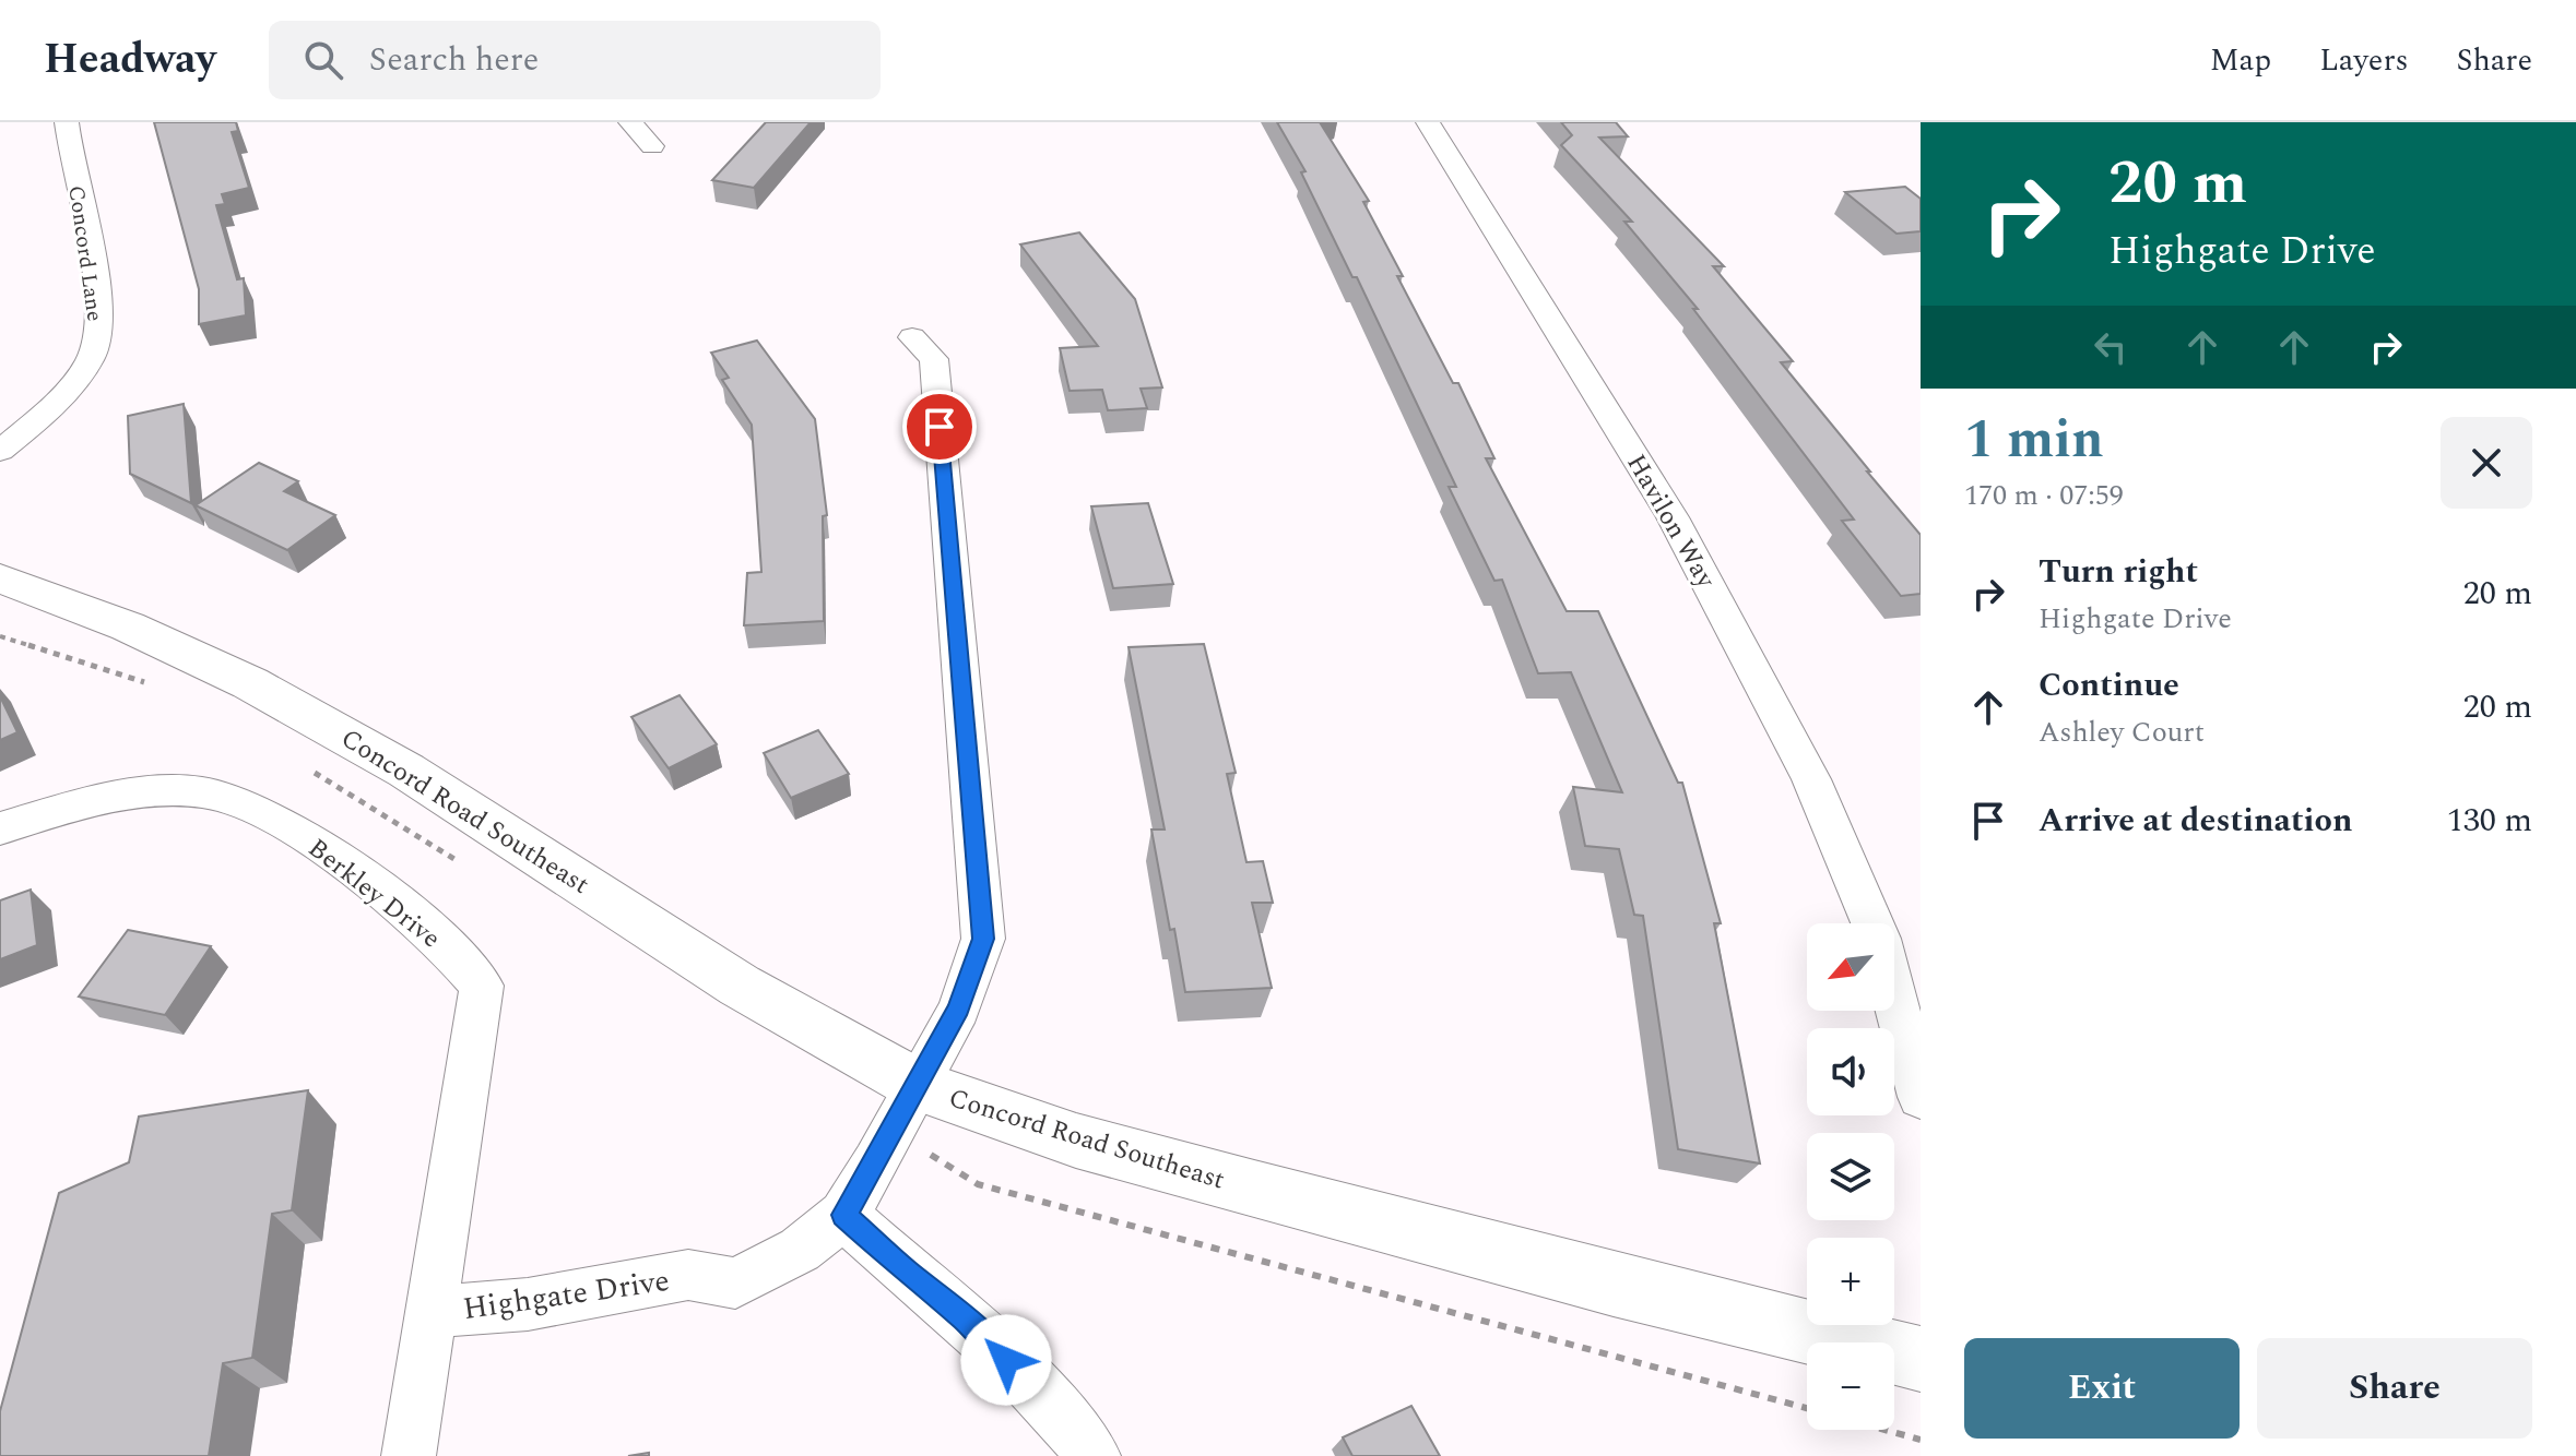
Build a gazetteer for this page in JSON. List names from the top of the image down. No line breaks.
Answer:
{"streets":{"street":["Concord Lane","Havilon Way","Concord Road Southeast","Berkley Drive","Highgate Drive"]},"crossings":[["Concord Road Southeast","Highgate Drive"],["Berkley Drive","Highgate Drive"]],"north":"bottom left","page":{"header":"Headway","search":"Search here","nav":["Map","Layers","Share"],"turn":["20 m","Highgate Drive"],"heading":["1 min","170 m · 07:59"],"list":[{"name":"Turn right","note":"Highgate Drive","value":"20 m"},{"name":"Continue","note":"Ashley Court","value":"20 m"},{"name":"Arrive at destination","value":"130 m"}],"map_buttons":["+","−"],"buttons":["Exit","Share"]}}
